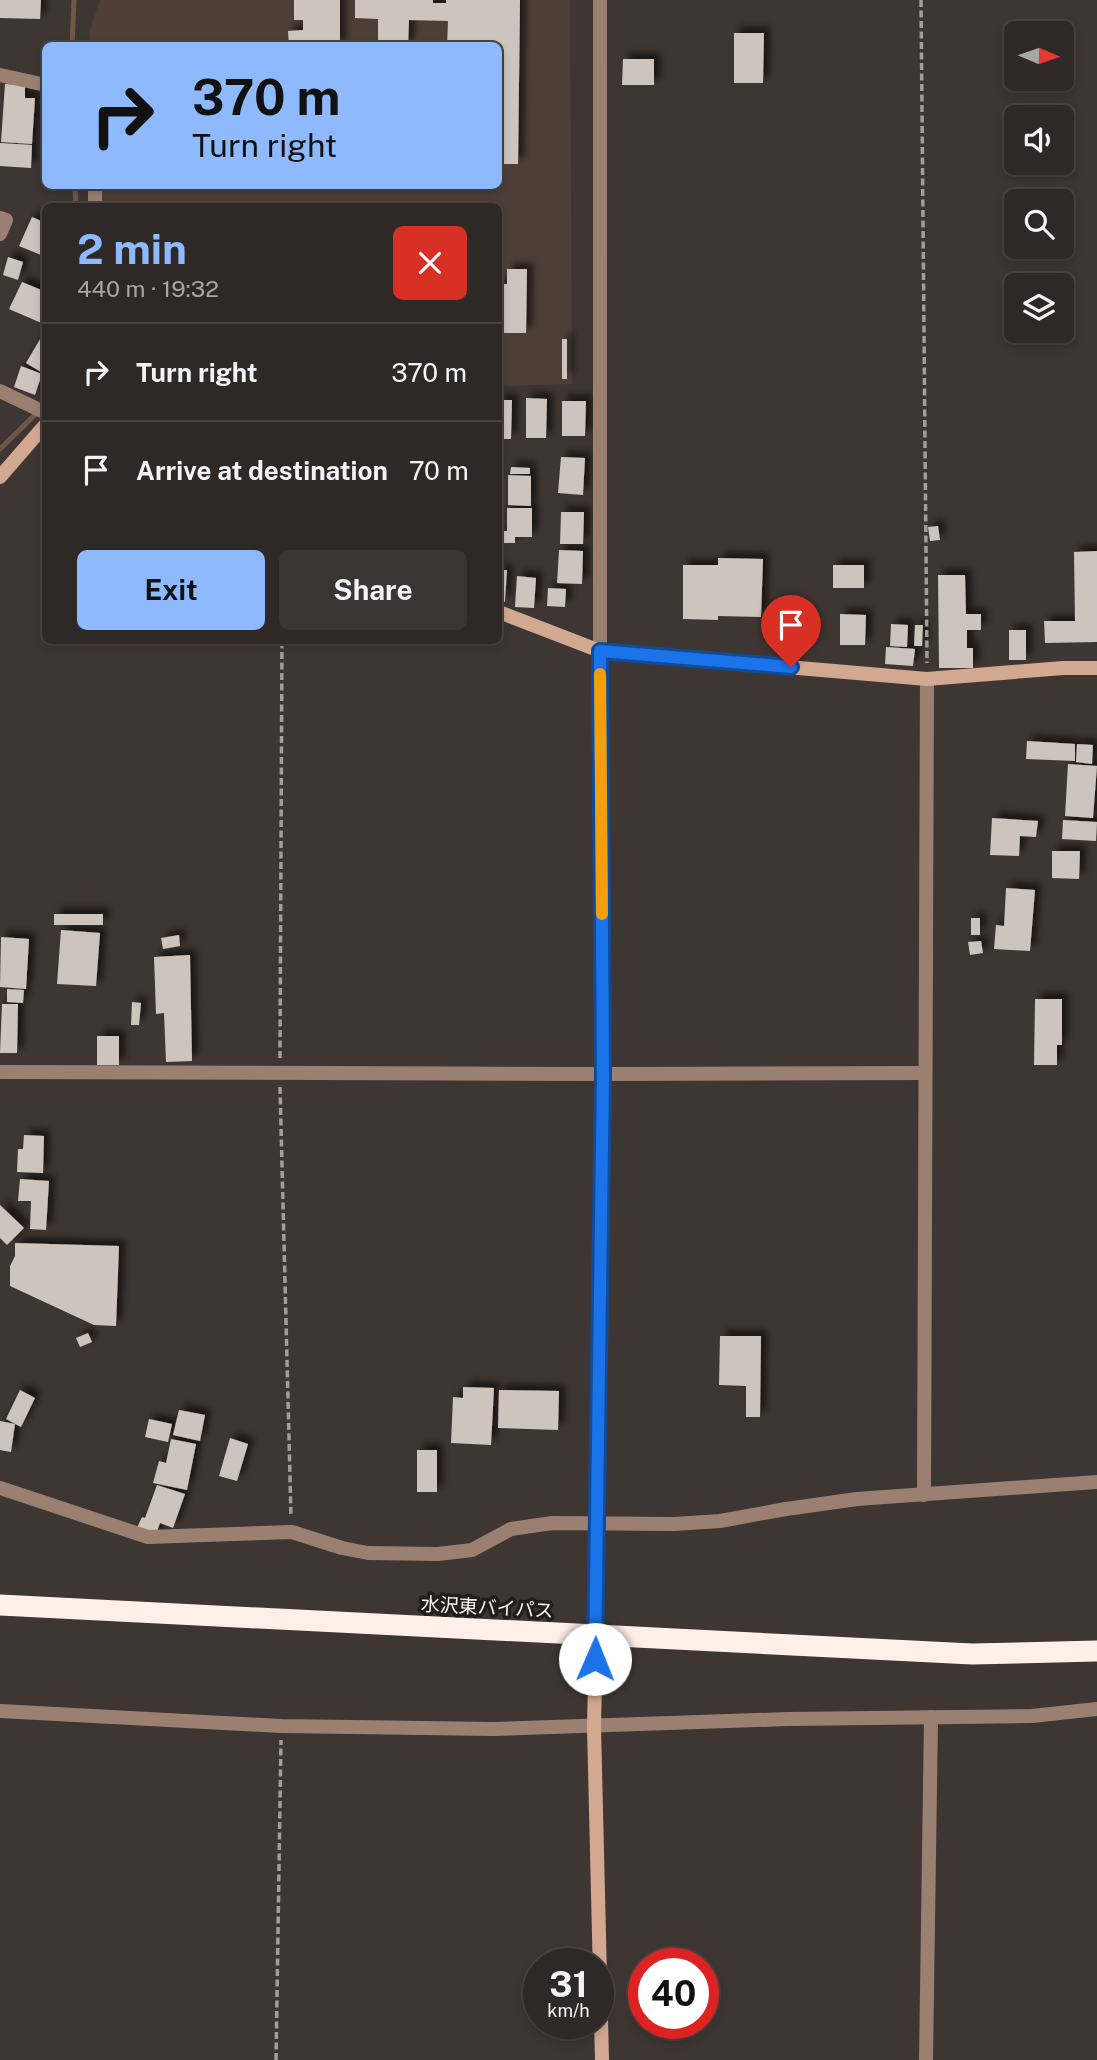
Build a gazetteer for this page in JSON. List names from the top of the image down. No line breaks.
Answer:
{"streets":{"highway":["水沢東バイパス"]},"north":"right","page":{"turn":["370 m","Turn right"],"heading":["2 min","440 m · 19:32"],"list":[{"name":"Turn right","value":"370 m"},{"name":"Arrive at destination","value":"70 m"}],"buttons":["Exit","Share"],"speed":"31 km/h","limit":"40"}}
